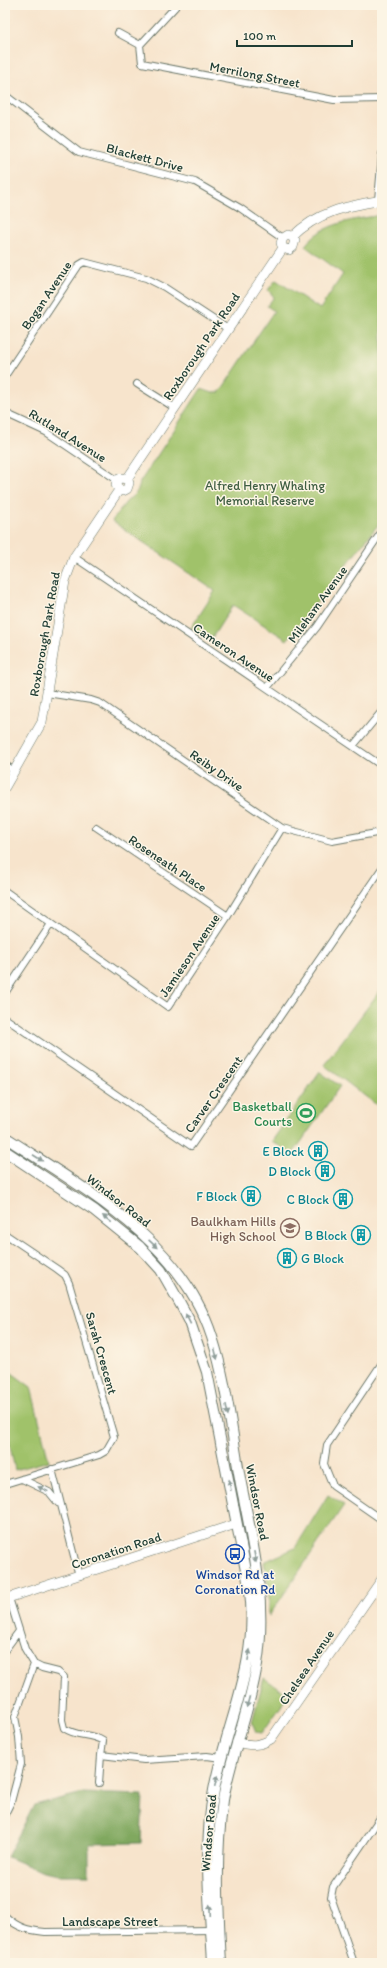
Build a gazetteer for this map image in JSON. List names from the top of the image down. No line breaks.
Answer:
{"streets":{"main road":["Windsor Road"],"street":["Merrilong Street","Blackett Drive","Bogan Avenue","Roxborough Park Road","Rutland Avenue","Mileham Avenue","Cameron Avenue","Reiby Drive","Roseneath Place","Jamieson Avenue","Carver Crescent","Sarah Crescent","Coronation Road","Chelsea Avenue","Landscape Street"]},"crossings":[["Blackett Drive","Roxborough Park Road"],["Bogan Avenue","Roxborough Park Road"],["Roxborough Park Road","Rutland Avenue"],["Roxborough Park Road","Cameron Avenue"],["Roxborough Park Road","Reiby Drive"],["Mileham Avenue","Cameron Avenue"],["Reiby Drive","Jamieson Avenue"],["Roseneath Place","Jamieson Avenue"],["Windsor Road","Coronation Road"],["Windsor Road","Chelsea Avenue"],["Windsor Road","Landscape Street"]],"parks":["Alfred Henry Whaling Memorial Reserve"],"places":{"sports":["Basketball Courts"],"building":["E Block","D Block","F Block","C Block","B Block","G Block"],"school or university":["Baulkham Hills High School"],"bus stop":["Windsor Rd at Coronation Rd"]},"scale_bar":"100 m"}
